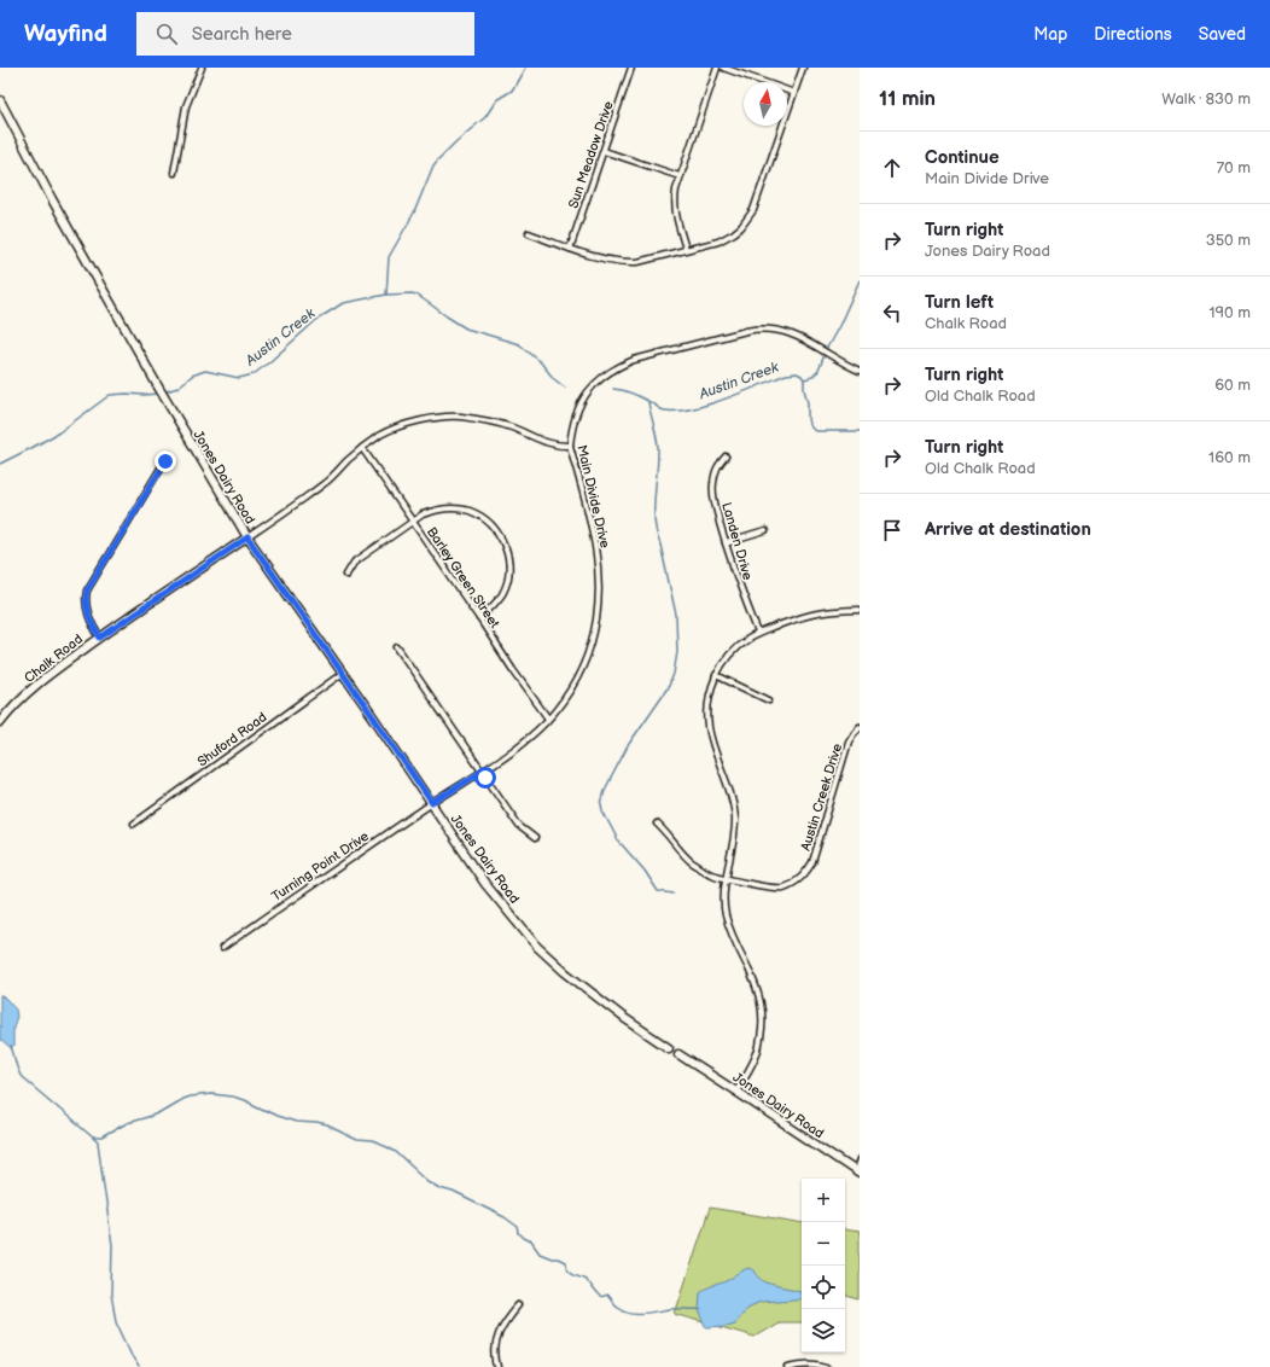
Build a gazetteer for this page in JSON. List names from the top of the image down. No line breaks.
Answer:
{"streets":{"street":["Sun Meadow Drive","Jones Dairy Road","Main Divide Drive","Landen Drive","Barley Green Street","Chalk Road","Shuford Road","Austin Creek Drive","Turning Point Drive"]},"crossings":[["Jones Dairy Road","Main Divide Drive"],["Jones Dairy Road","Chalk Road"],["Jones Dairy Road","Shuford Road"],["Jones Dairy Road","Turning Point Drive"],["Main Divide Drive","Barley Green Street"],["Main Divide Drive","Turning Point Drive"]],"water":["Austin Creek"],"north":"top","page":{"header":"Wayfind","search":"Search here","nav":["Map","Directions","Saved"],"heading":["11 min","Walk · 830 m"],"list":[["Continue","Main Divide Drive","70 m"],["Turn right","Jones Dairy Road","350 m"],["Turn left","Chalk Road","190 m"],["Turn right","Old Chalk Road","60 m"],["Turn right","Old Chalk Road","160 m"],"Arrive at destination"],"map_buttons":["+","−"]}}
